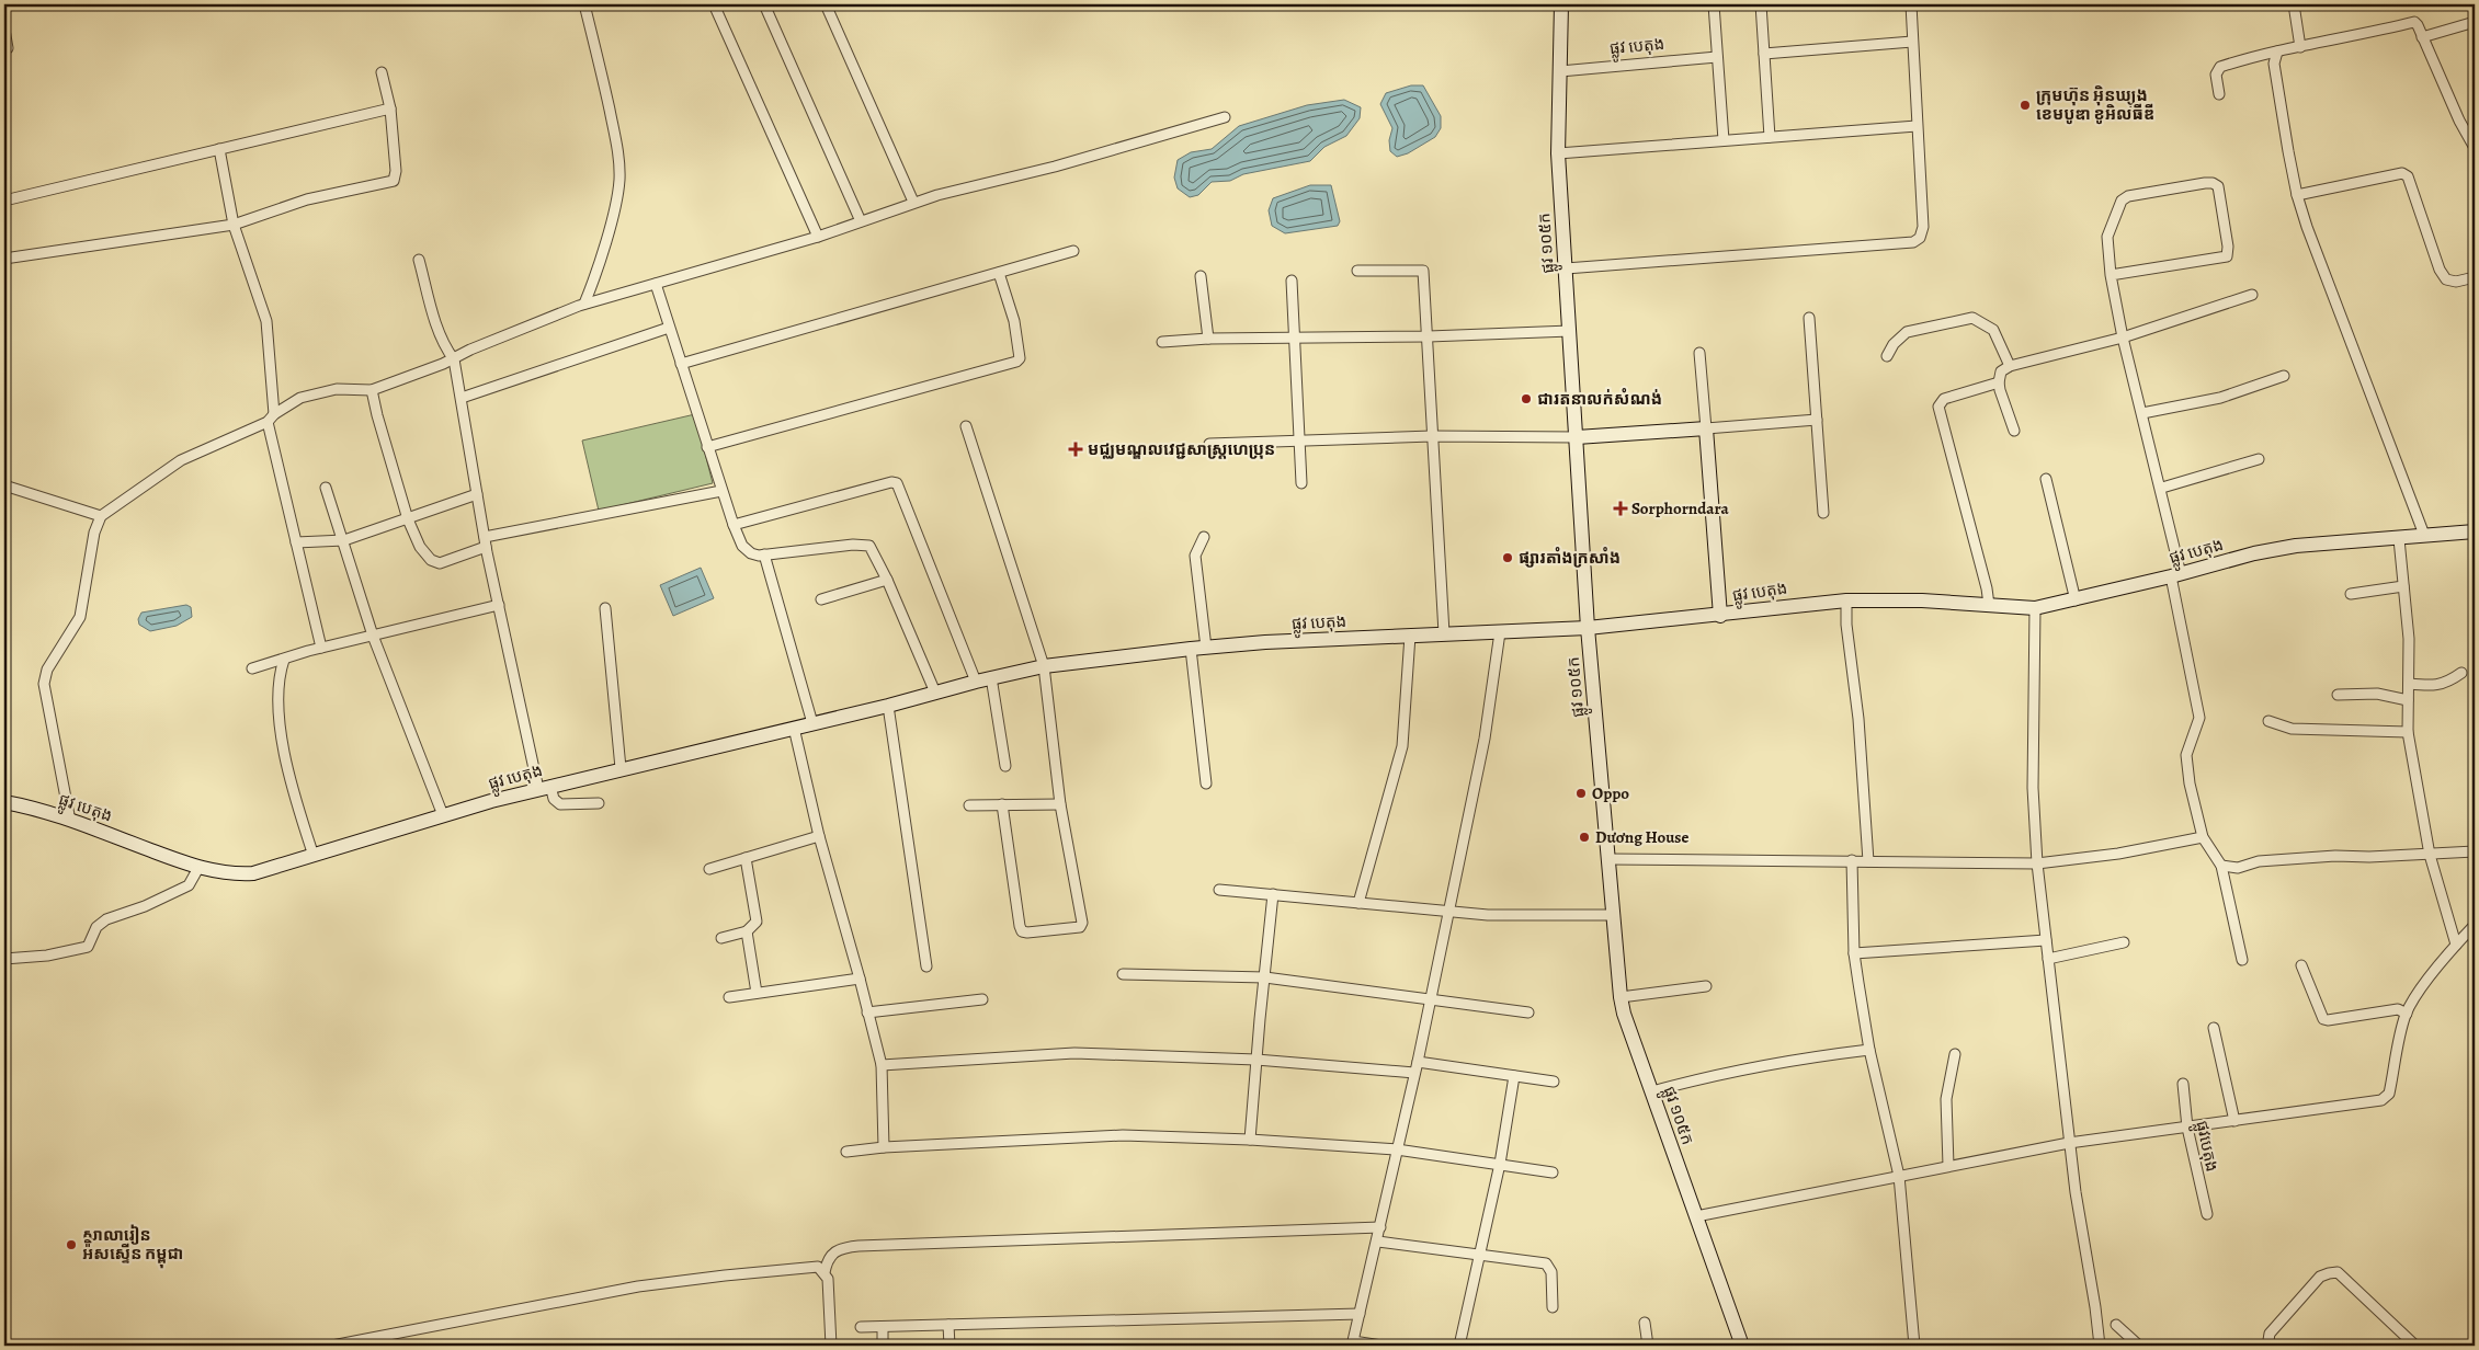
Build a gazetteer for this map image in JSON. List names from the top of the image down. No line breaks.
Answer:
{"streets":{"street":["ផ្លូវ បេតុង","ផ្លូវ ១០៥ក","ផ្លូវបេតុង"]},"crossings":[["ផ្លូវ បេតុង","ផ្លូវ ១០៥ក"]],"places":{"other":["ក្រុមហ៊ុន អ៊ិនឃ្យុង ខេមបូឌា ខូអិលធីឌី","ជារតនាលក់សំណង់","ផ្សារតាំងក្រសាំង","Oppo","Dương House","សាលារៀន អ៉ិសស្ទើន កម្ពុជា"],"health":["មជ្ឈមណ្ឌលវេជ្ជសាស្ត្រហេប្រុន","Sorphorndara"]}}
